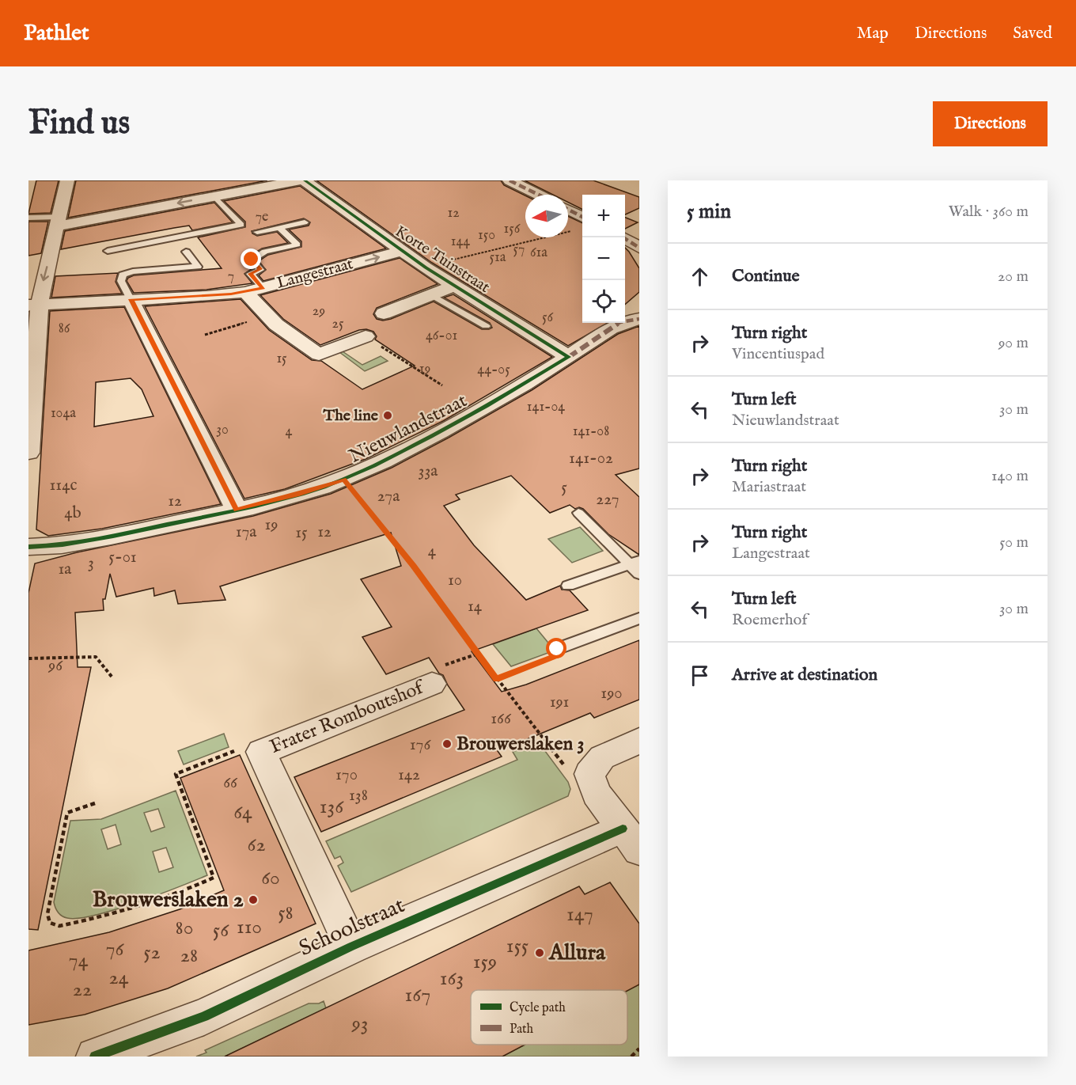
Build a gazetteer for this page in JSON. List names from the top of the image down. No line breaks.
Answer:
{"streets":{"street":["Korte Tuinstraat","Langestraat","Nieuwlandstraat","Frater Romboutshof","Schoolstraat"]},"crossings":[["Korte Tuinstraat","Langestraat"],["Korte Tuinstraat","Nieuwlandstraat"],["Frater Romboutshof","Schoolstraat"]],"places":["The line","Brouwerslaken 3","Brouwerslaken 2","Allura"],"house_numbers":["12","7e","156","150","144","57","61a","51a","7","29","56","25","86","46-01","15","19","44-05","141-04","104a","30","4","141-08","141-02","33a","114c","5","27a","227","12","4b","19","17a","12","15","4","5-01","3","1a","10","14","96","190","191","166","176","170","142","66","138","136","64","62","60","58","147","110","80","56","155","76","52","28","74","159","24","163","22","167","93"],"legend":["Cycle path","Path"],"north":"left","page":{"header":"Pathlet","nav":["Map","Directions","Saved"],"buttons":"Directions","title":"Find us","heading":["5 min","Walk · 360 m"],"map_buttons":["+","−"],"list":[["Continue","20 m"],["Turn right","Vincentiuspad","90 m"],["Turn left","Nieuwlandstraat","30 m"],["Turn right","Mariastraat","140 m"],["Turn right","Langestraat","50 m"],["Turn left","Roemerhof","30 m"],"Arrive at destination"]}}
